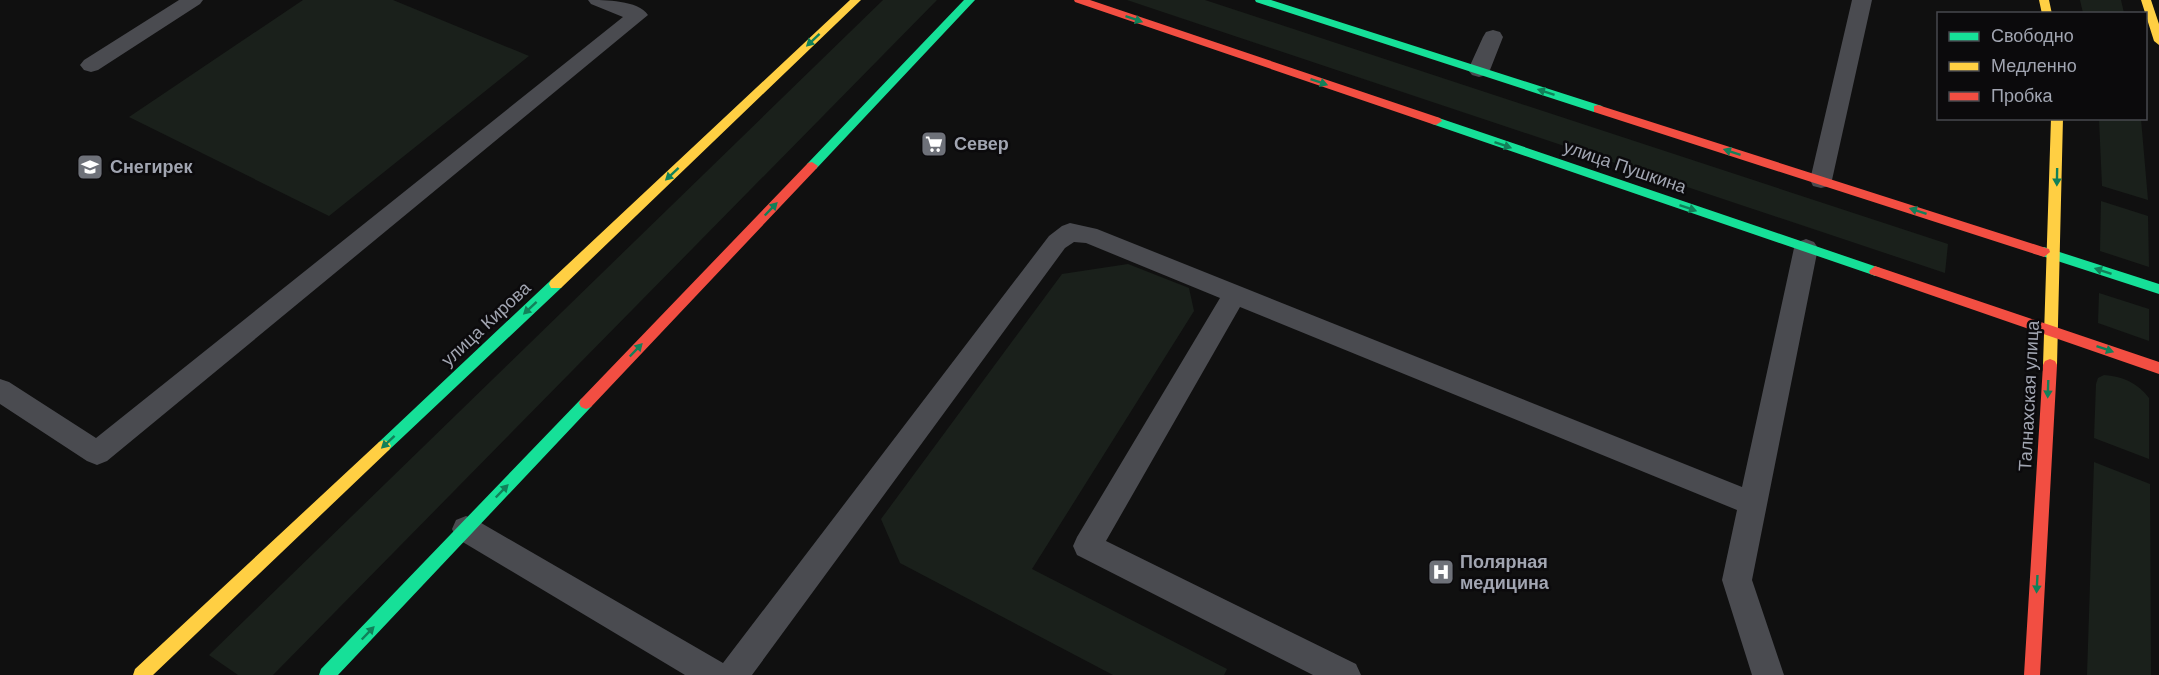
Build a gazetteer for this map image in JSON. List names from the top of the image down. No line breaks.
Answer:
{"streets":{"street":["улица Пушкина","улица Кирова","Талнахская улица"]},"crossings":[["улица Пушкина","Талнахская улица"]],"one_way":["Талнахская улица"],"places":{"supermarket":["Север"],"school or university":["Снегирек"],"hospital":["Полярная медицина"]},"legend":["Свободно","Медленно","Пробка"]}
